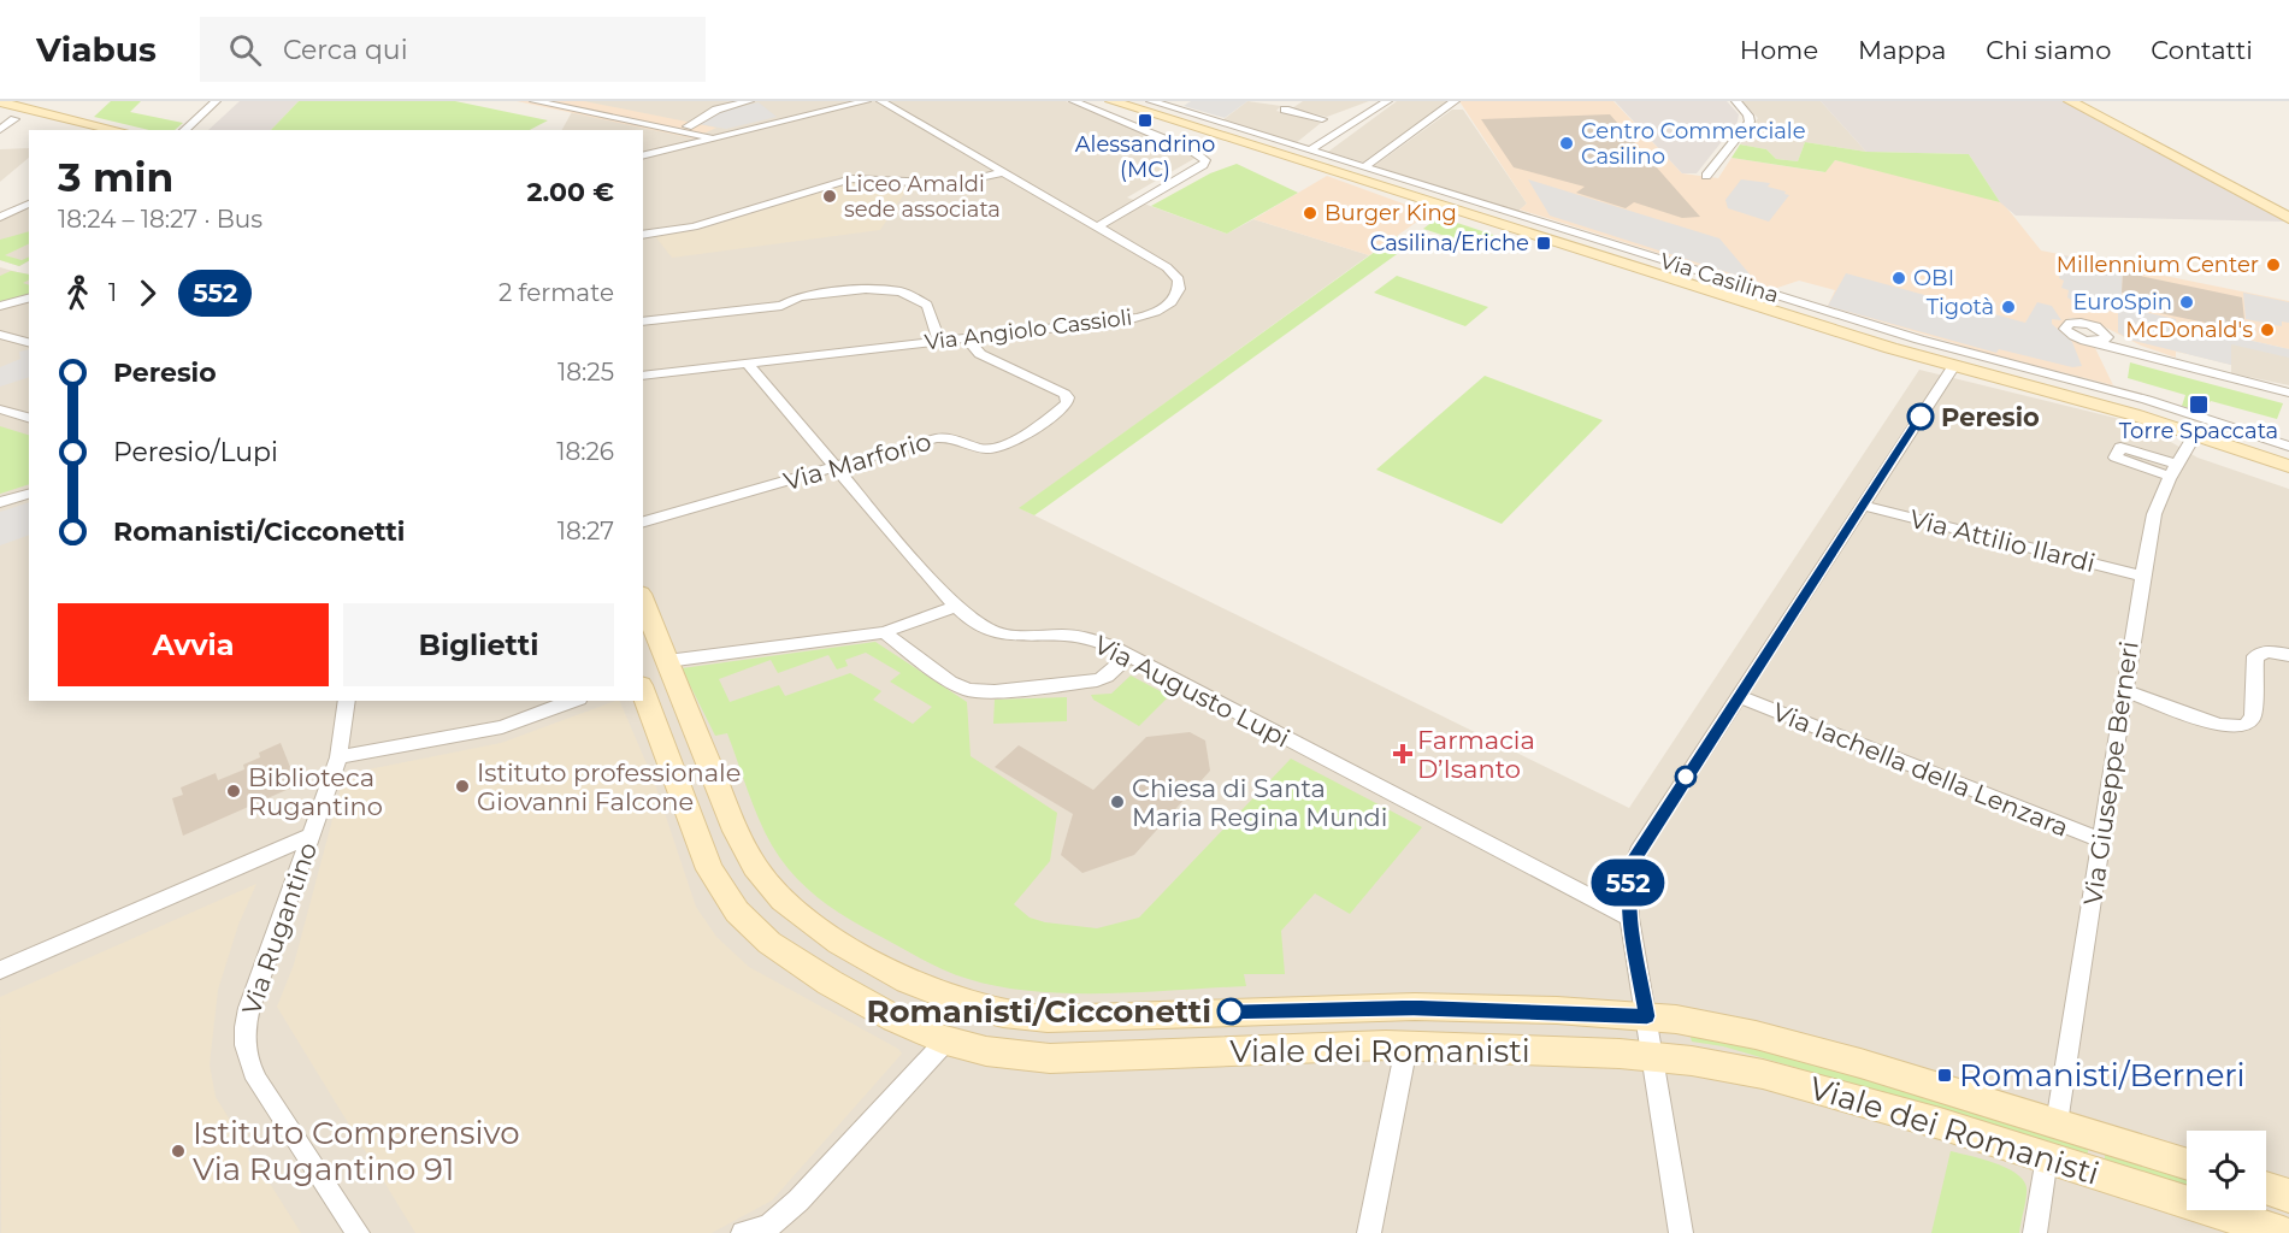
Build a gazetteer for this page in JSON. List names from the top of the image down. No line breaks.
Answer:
{"streets":{"street":["Via Casilina","Via Angiolo Cassioli","Via Marforio","Via Attilio Ilardi","Via Augusto Lupi","Via Iachella della Lenzara","Via Giuseppe Berneri","Via Rugantino","Viale dei Romanisti"]},"crossings":[["Via Casilina","Via Giuseppe Berneri"],["Via Angiolo Cassioli","Via Marforio"],["Via Angiolo Cassioli","Via Augusto Lupi"],["Via Marforio","Via Augusto Lupi"],["Via Attilio Ilardi","Via Giuseppe Berneri"],["Via Iachella della Lenzara","Via Giuseppe Berneri"],["Via Giuseppe Berneri","Viale dei Romanisti"]],"places":{"transit":["Alessandrino (MC)","Casilina/Eriche","Torre Spaccata","Romanisti/Berneri"],"other":["Centro Commerciale Casilino","Liceo Amaldi sede associata","Burger King","Millennium Center","OBI","EuroSpin","Tigotà","McDonald's","Peresio","Istituto professionale Giovanni Falcone","Biblioteca Rugantino","Chiesa di Santa Maria Regina Mundi","Romanisti/Cicconetti","Istituto Comprensivo Via Rugantino 91"],"health":["Farmacia D’Isanto"]},"lines":["bus line 552"],"page":{"header":"Viabus","search":"Cerca qui","nav":["Home","Mappa","Chi siamo","Contatti"],"on_map":"552","heading":["3 min","18:24 – 18:27 · Bus","2.00 €"],"legs":["1","552","2 fermate"],"list":[{"name":"Peresio","value":"18:25"},{"name":"Peresio/Lupi","value":"18:26"},{"name":"Romanisti/Cicconetti","value":"18:27"}],"buttons":["Avvia","Biglietti"]}}
